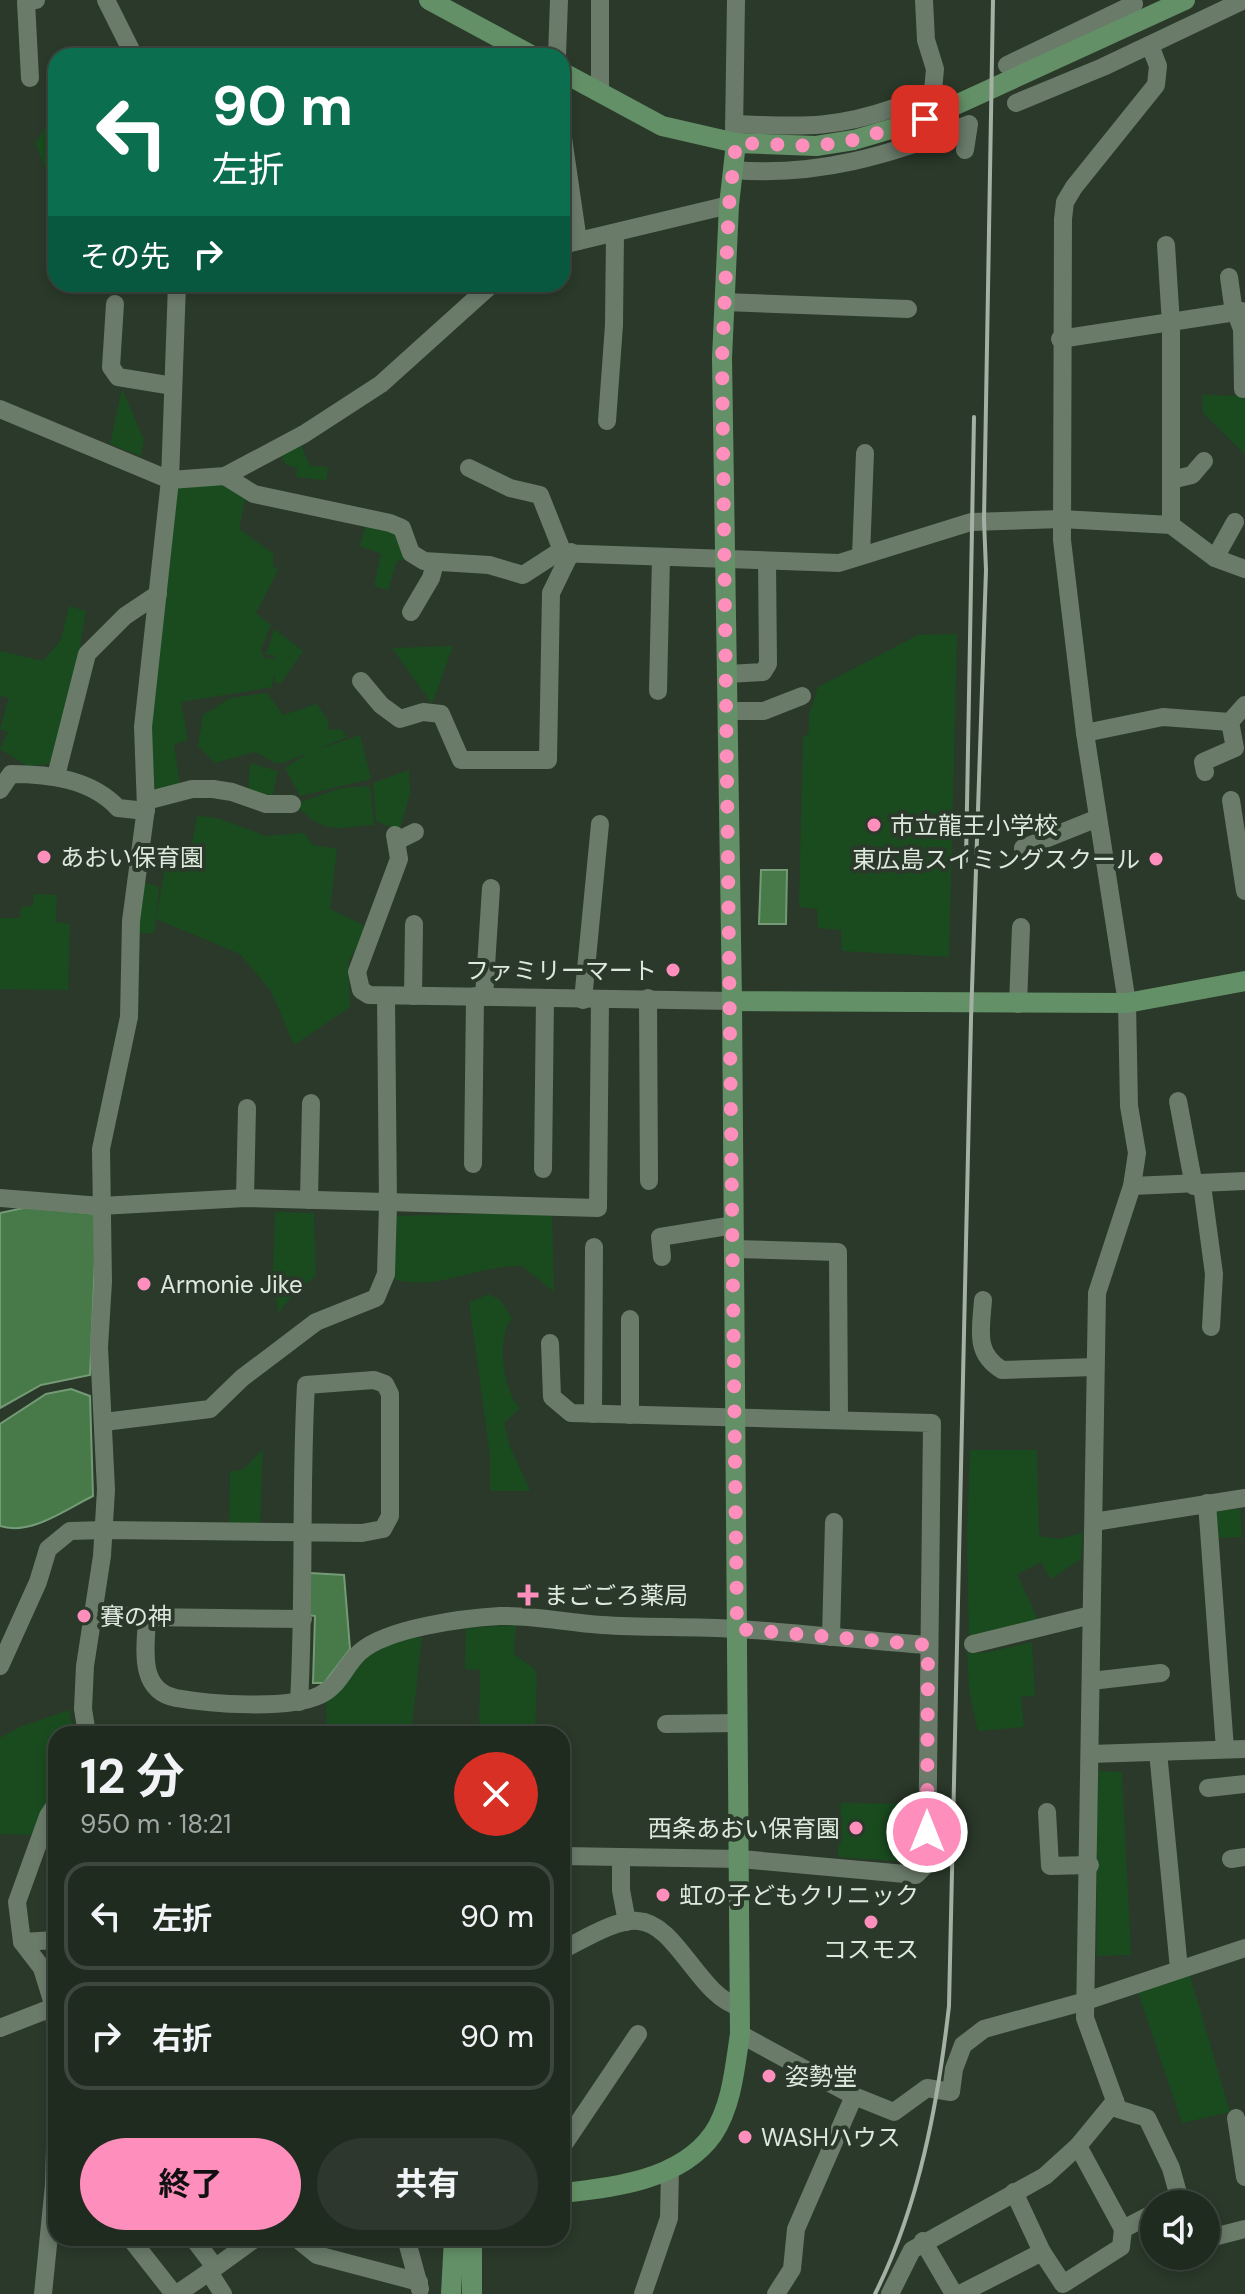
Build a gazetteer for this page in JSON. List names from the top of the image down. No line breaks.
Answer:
{"places":{"other":["市立龍王小学校","あおい保育園","東広島スイミングスクール","ファミリーマート","Armonie Jike","賽の神","西条あおい保育園","虹の子どもクリニック","コスモス","姿勢堂","WASHハウス"],"health":["まごごろ薬局"]},"page":{"turn":["90 m","左折"],"then":"その先","heading":["12 分","950 m · 18:21"],"list":[{"name":"左折","value":"90 m"},{"name":"右折","value":"90 m"}],"buttons":["終了","共有"]}}
